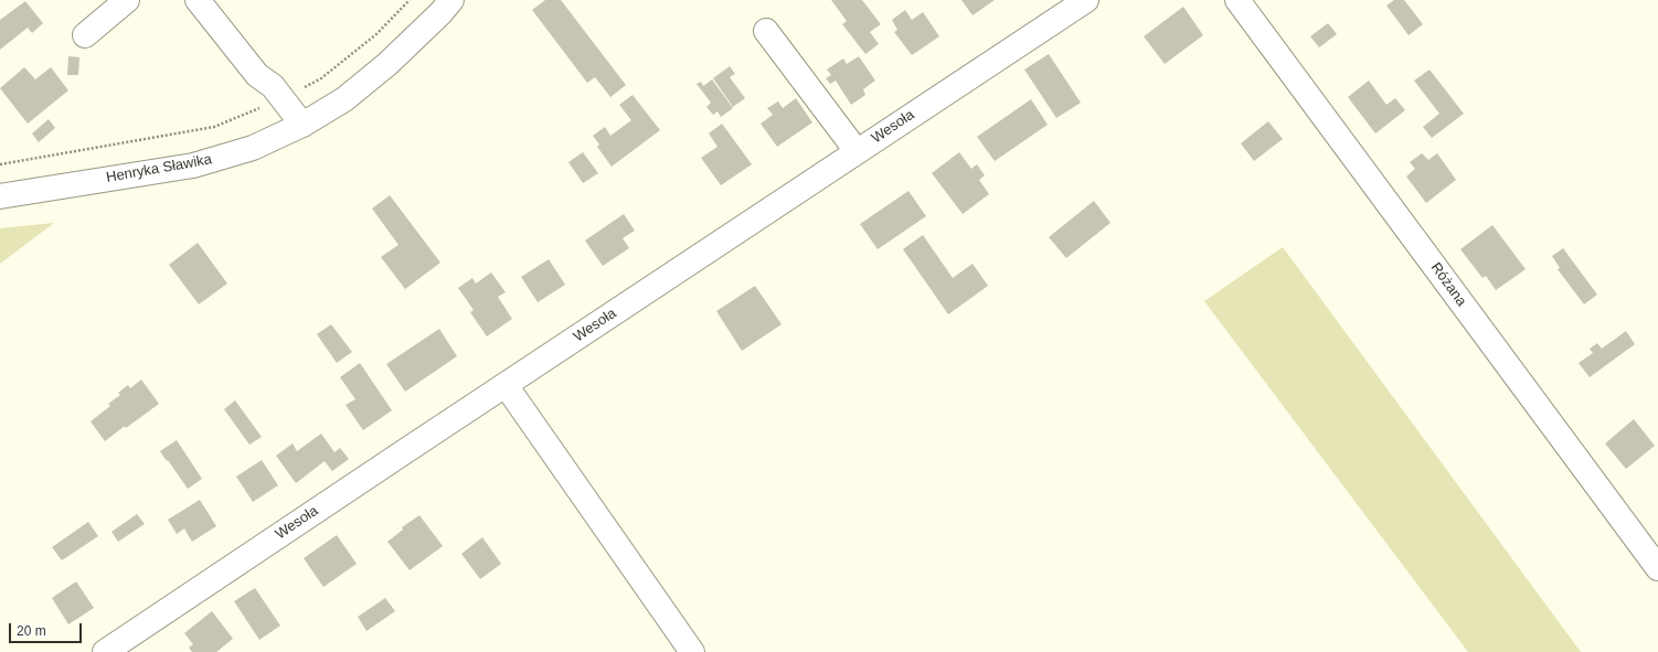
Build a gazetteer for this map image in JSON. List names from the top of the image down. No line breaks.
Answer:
{"streets":{"street":["Wesoła","Henryka Sławika","Różana"]},"scale_bar":"20 m"}
